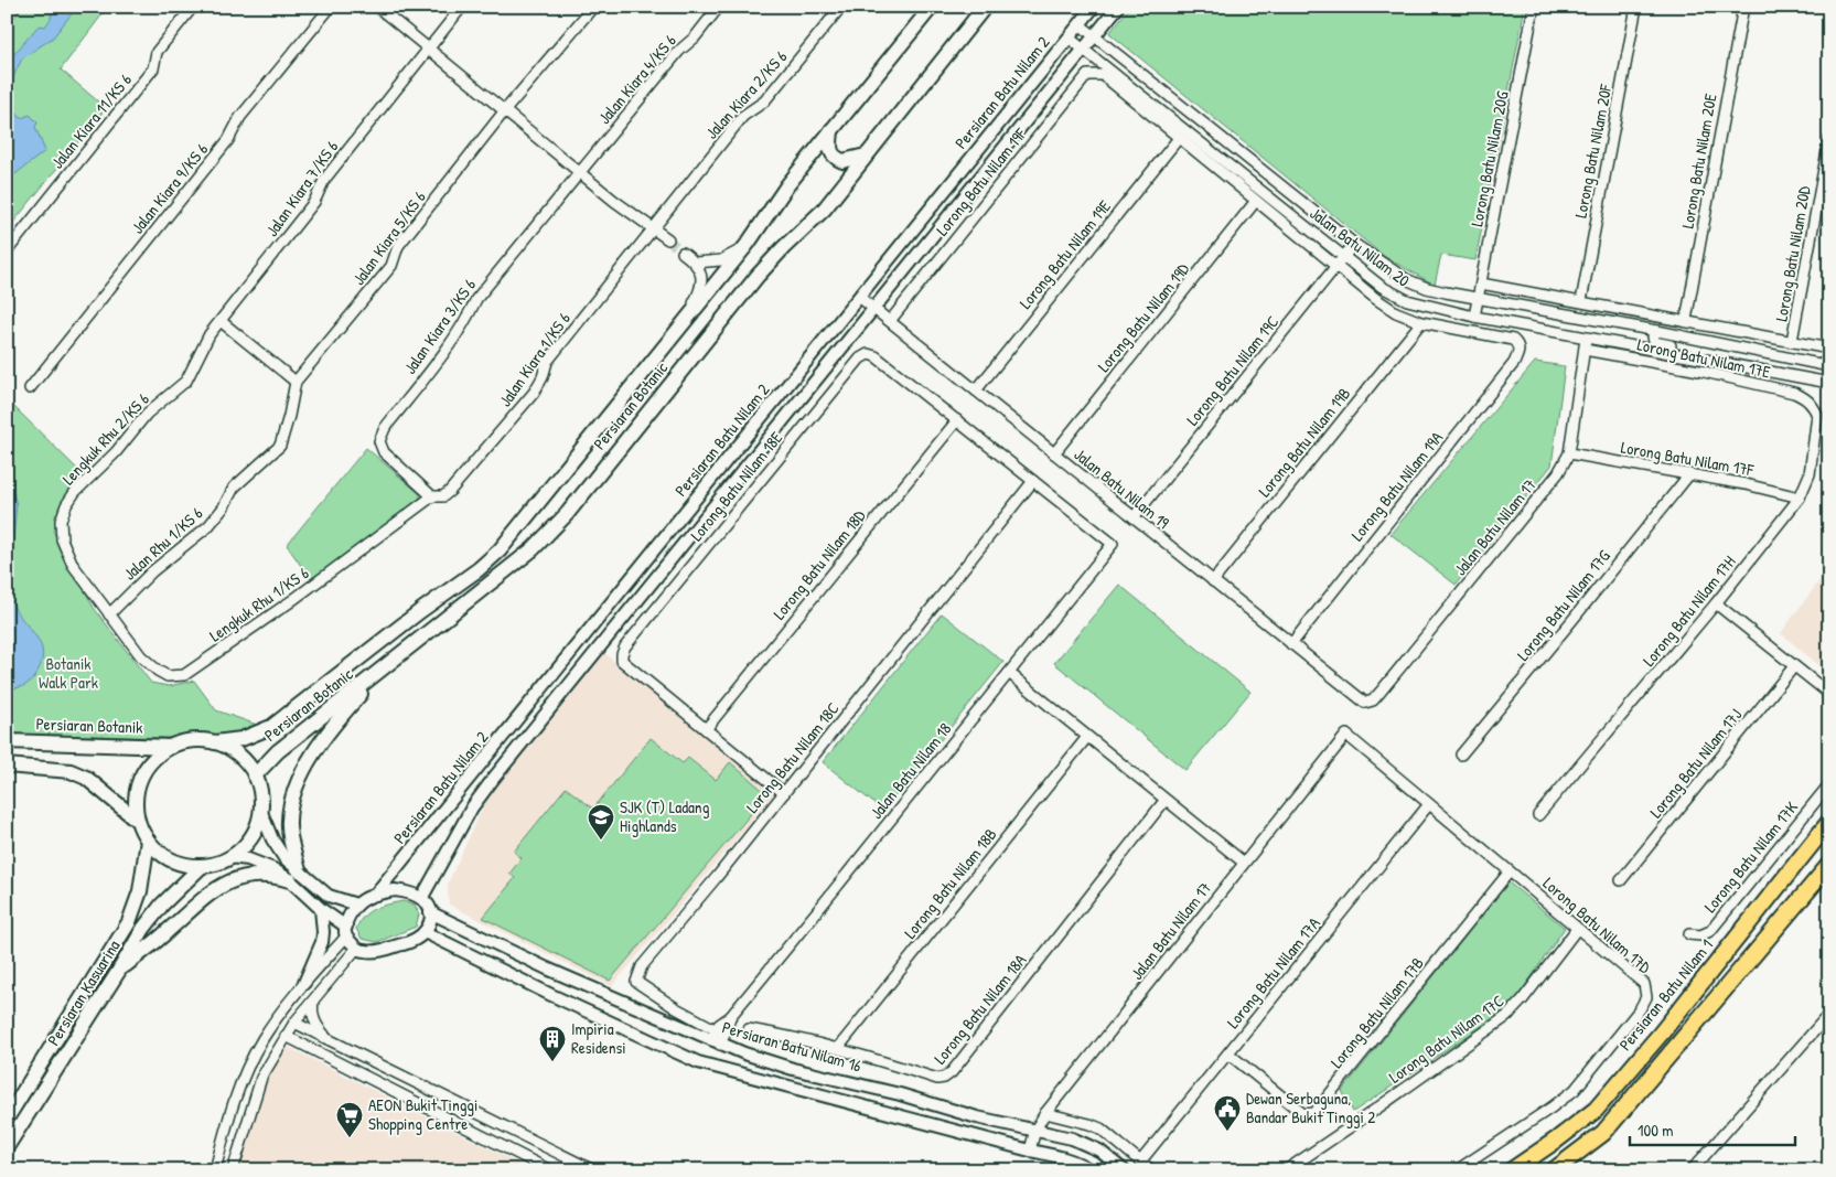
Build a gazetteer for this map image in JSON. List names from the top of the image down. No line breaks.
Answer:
{"streets":{"main road":["Persiaran Botanic","Persiaran Botanik","Persiaran Kasuarina","Persiaran Batu Nilam 1"],"street":["Jalan Kiara 4/KS 6","Persiaran Batu Nilam 2","Jalan Kiara 2/KS 6","Jalan Kiara 11/KS 6","Lorong Batu Nilam 20F","Lorong Batu Nilam 20G","Lorong Batu Nilam 20E","Lorong Batu Nilam 19F","Jalan Kiara 9/KS 6","Jalan Kiara 7/KS 6","Jalan Kiara 5/KS 6","Jalan Batu Nilam 20","Lorong Batu Nilam 20D","Lorong Batu Nilam 19E","Lorong Batu Nilam 19D","Jalan Kiara 3/KS 6","Lorong Batu Nilam 17E","Jalan Kiara 1/KS 6","Lorong Batu Nilam 19C","Lengkuk Rhu 2/KS 6","Lorong Batu Nilam 19B","Lorong Batu Nilam 17F","Lorong Batu Nilam 18E","Lorong Batu Nilam 19A","Jalan Batu Nilam 19","Jalan Batu Nilam 17","Jalan Rhu 1/KS 6","Lorong Batu Nilam 18D","Lengkuk Rhu 1/KS 6","Lorong Batu Nilam 17G","Lorong Batu Nilam 17H","Lorong Batu Nilam 18C","Lorong Batu Nilam 17J","Jalan Batu Nilam 18","Lorong Batu Nilam 17K","Lorong Batu Nilam 18B","Lorong Batu Nilam 17D","Lorong Batu Nilam 17A","Lorong Batu Nilam 18A","Lorong Batu Nilam 17B","Lorong Batu Nilam 17C","Persiaran Batu Nilam 16"]},"crossings":[["Jalan Kiara 4/KS 6","Jalan Kiara 3/KS 6"],["Persiaran Batu Nilam 2","Jalan Batu Nilam 20"],["Persiaran Batu Nilam 2","Jalan Batu Nilam 19"],["Persiaran Batu Nilam 2","Persiaran Batu Nilam 16"],["Jalan Kiara 2/KS 6","Jalan Kiara 1/KS 6"],["Lorong Batu Nilam 20G","Jalan Batu Nilam 20"],["Lorong Batu Nilam 19F","Lorong Batu Nilam 19E"],["Lorong Batu Nilam 19F","Jalan Batu Nilam 19"],["Jalan Kiara 7/KS 6","Lengkuk Rhu 2/KS 6"],["Jalan Kiara 5/KS 6","Jalan Rhu 1/KS 6"],["Jalan Batu Nilam 20","Lorong Batu Nilam 19C"],["Jalan Batu Nilam 20","Jalan Batu Nilam 17"],["Lorong Batu Nilam 19E","Jalan Batu Nilam 19"],["Lorong Batu Nilam 19D","Jalan Batu Nilam 19"],["Jalan Kiara 3/KS 6","Jalan Kiara 1/KS 6"],["Jalan Kiara 3/KS 6","Lengkuk Rhu 1/KS 6"],["Lorong Batu Nilam 17E","Jalan Batu Nilam 17"],["Lorong Batu Nilam 17E","Lorong Batu Nilam 17H"],["Jalan Kiara 1/KS 6","Lengkuk Rhu 1/KS 6"],["Lorong Batu Nilam 19C","Jalan Batu Nilam 19"],["Persiaran Botanic","Persiaran Botanik"],["Persiaran Botanic","Persiaran Kasuarina"],["Lengkuk Rhu 2/KS 6","Jalan Rhu 1/KS 6"],["Lengkuk Rhu 2/KS 6","Lengkuk Rhu 1/KS 6"],["Lorong Batu Nilam 19B","Lorong Batu Nilam 19A"],["Lorong Batu Nilam 19B","Jalan Batu Nilam 19"],["Lorong Batu Nilam 17F","Jalan Batu Nilam 17"],["Lorong Batu Nilam 17F","Lorong Batu Nilam 17G"],["Lorong Batu Nilam 17F","Lorong Batu Nilam 17H"],["Lorong Batu Nilam 18E","Lorong Batu Nilam 18D"],["Lorong Batu Nilam 19A","Jalan Batu Nilam 19"],["Jalan Batu Nilam 19","Jalan Batu Nilam 17"],["Jalan Batu Nilam 17","Lorong Batu Nilam 17D"],["Jalan Batu Nilam 17","Persiaran Batu Nilam 16"],["Jalan Rhu 1/KS 6","Lengkuk Rhu 1/KS 6"],["Persiaran Botanik","Persiaran Kasuarina"],["Lorong Batu Nilam 18C","Jalan Batu Nilam 18"],["Lorong Batu Nilam 18C","Persiaran Batu Nilam 16"],["Jalan Batu Nilam 18","Persiaran Batu Nilam 16"],["Lorong Batu Nilam 18B","Lorong Batu Nilam 18A"],["Lorong Batu Nilam 17D","Lorong Batu Nilam 17A"],["Lorong Batu Nilam 17D","Lorong Batu Nilam 17B"],["Lorong Batu Nilam 17D","Lorong Batu Nilam 17C"],["Lorong Batu Nilam 17A","Lorong Batu Nilam 17B"]],"parks":["Botanik Walk Park"],"places":{"school or university":["SJK (T) Ladang Highlands"],"building":["Impiria Residensi"],"public building":["Dewan Serbaguna, Bandar Bukit Tinggi 2"],"supermarket":["AEON Bukit Tinggi Shopping Centre"]},"scale_bar":"100 m"}
